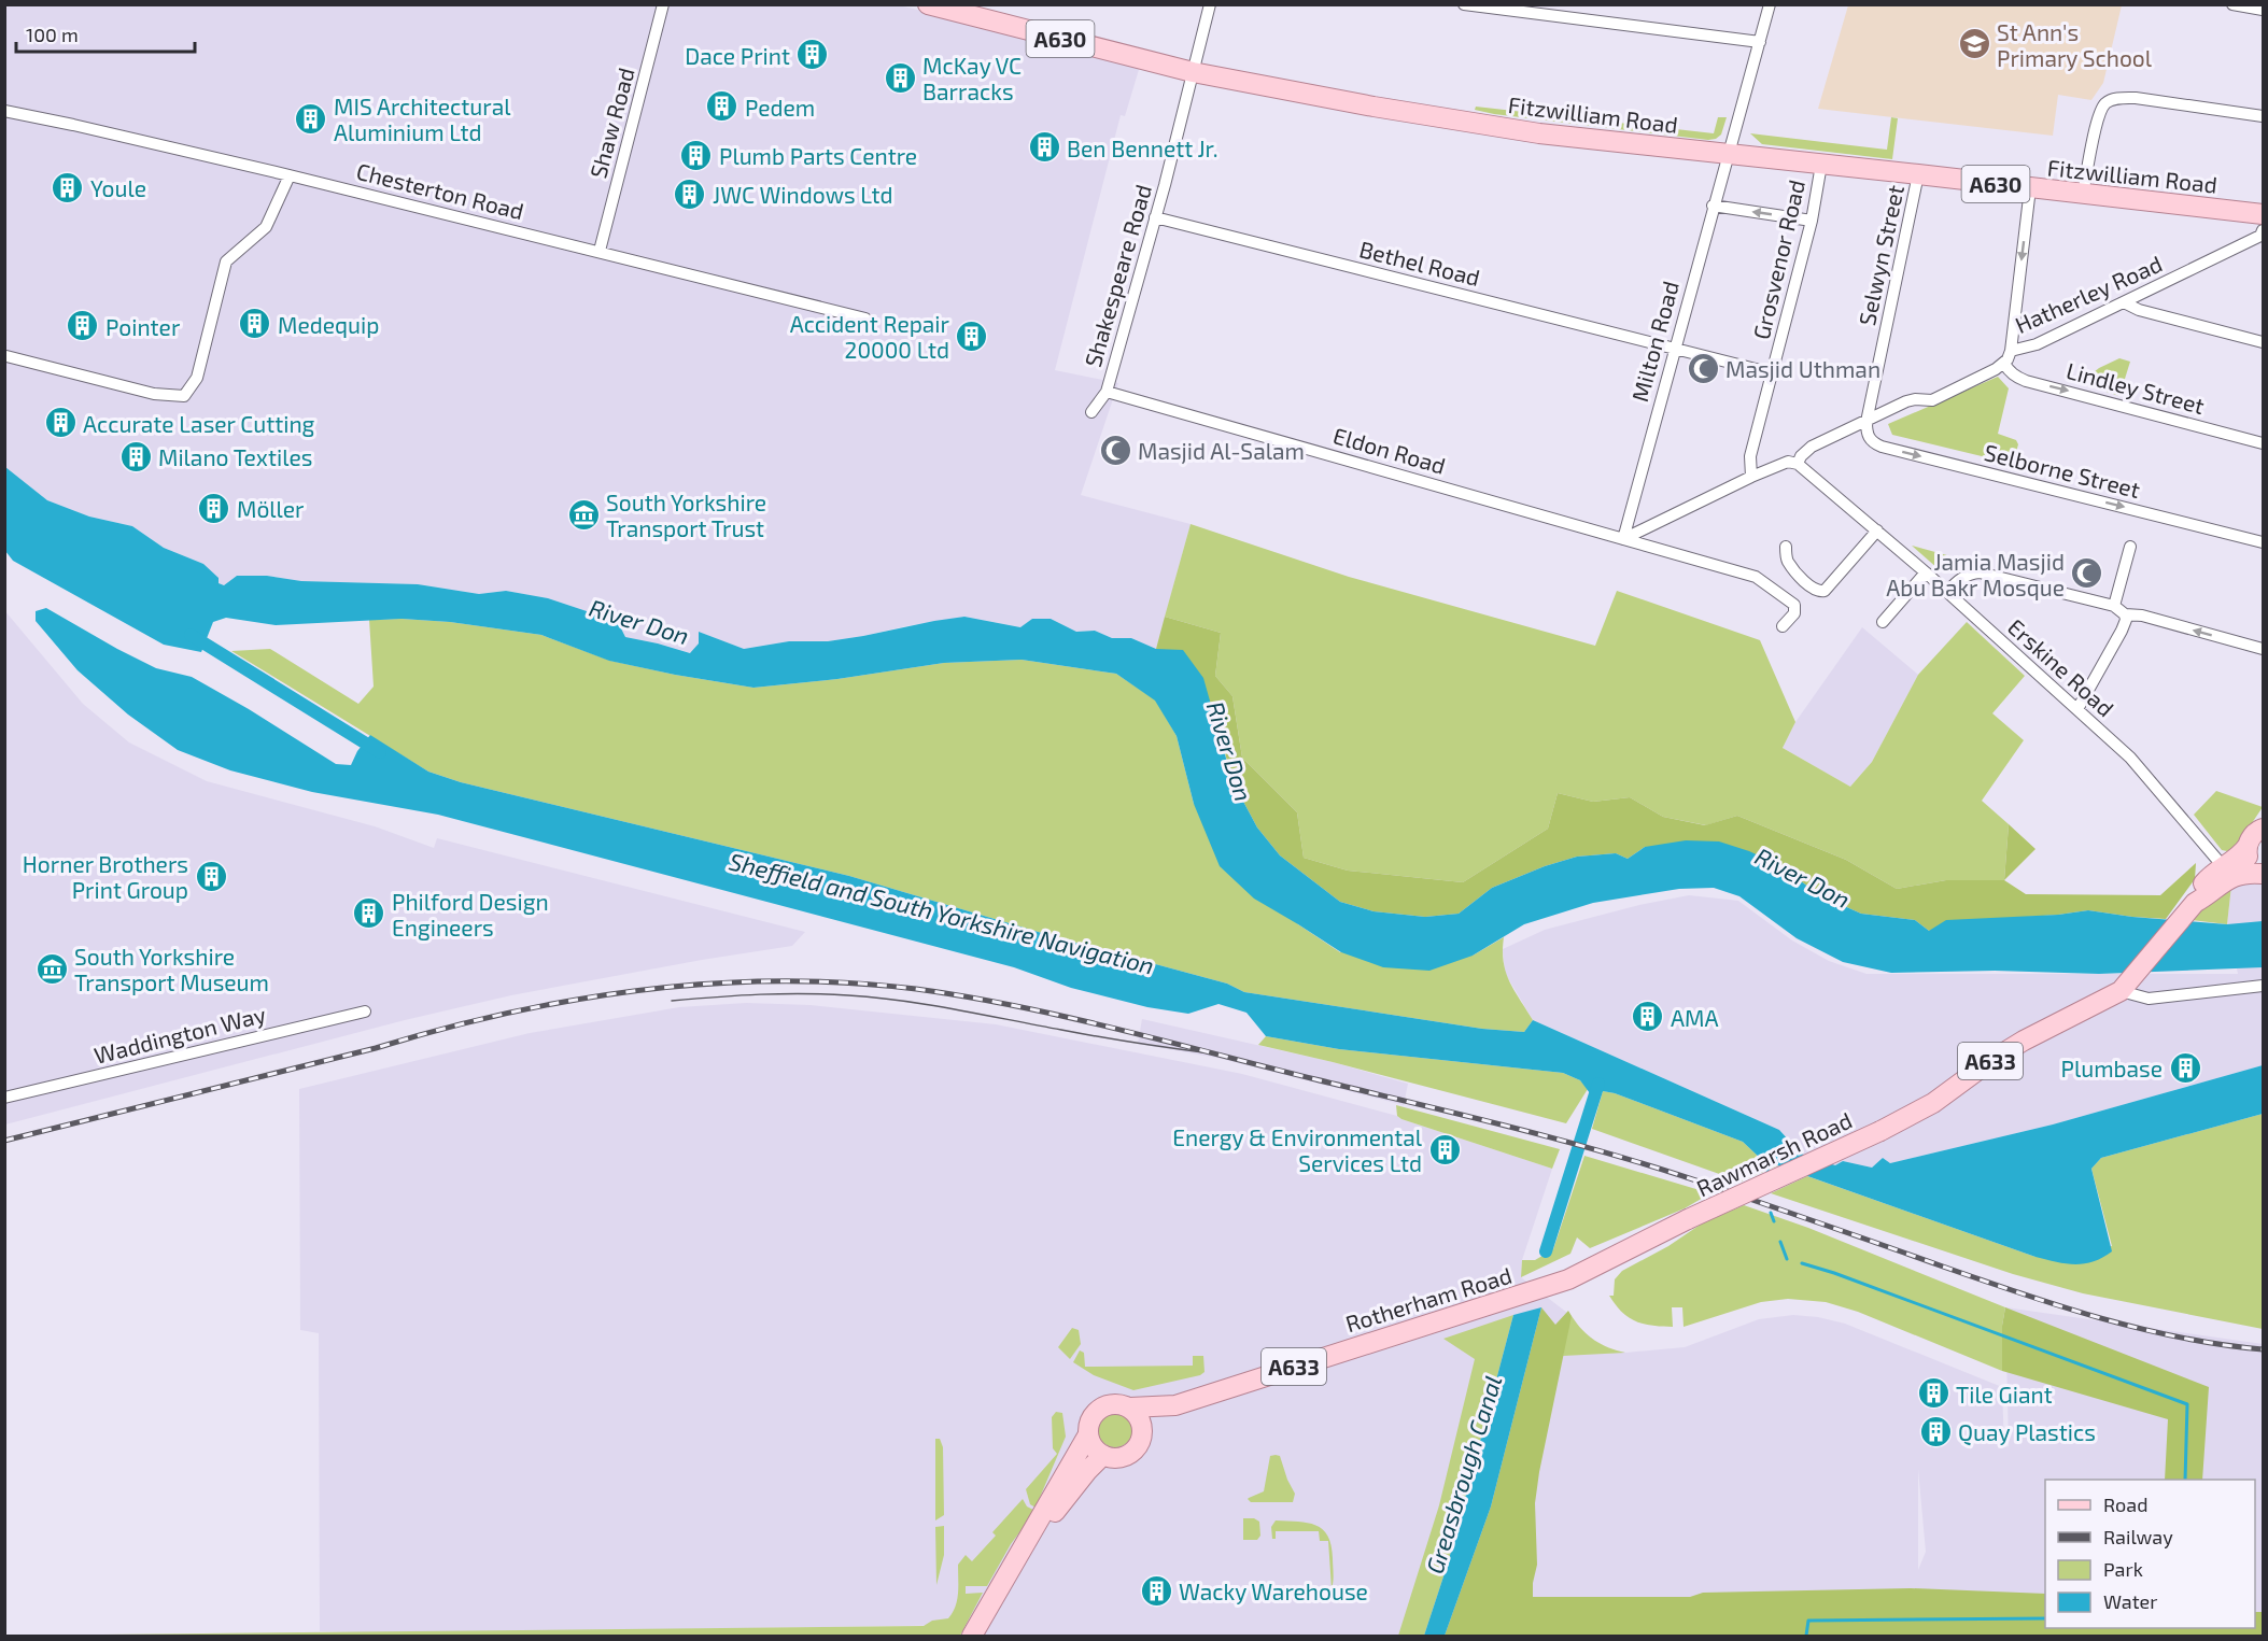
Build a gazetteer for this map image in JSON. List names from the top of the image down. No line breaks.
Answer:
{"streets":{"main road":["A630","Fitzwilliam Road","A633","Rawmarsh Road","Rotherham Road"],"street":["Shaw Road","Chesterton Road","Selwyn Street","Grosvenor Road","Bethel Road","Shakespeare Road","Hatherley Road","Milton Road","Lindley Street","Eldon Road","Selborne Street","Erskine Road","Waddington Way"]},"crossings":[["Fitzwilliam Road","Selwyn Street"],["Fitzwilliam Road","Grosvenor Road"],["Fitzwilliam Road","Shakespeare Road"],["Fitzwilliam Road","Milton Road"],["Shaw Road","Chesterton Road"],["Selwyn Street","Hatherley Road"],["Selwyn Street","Selborne Street"],["Grosvenor Road","Bethel Road"],["Bethel Road","Shakespeare Road"],["Bethel Road","Milton Road"],["Shakespeare Road","Eldon Road"],["Hatherley Road","Lindley Street"],["Hatherley Road","Selborne Street"],["Hatherley Road","Erskine Road"],["Milton Road","Eldon Road"],["Erskine Road","A633"],["A633","Rawmarsh Road"],["Rawmarsh Road","Rotherham Road"]],"water":["River Don","Sheffield and South Yorkshire Navigation","Greasbrough Canal"],"places":{"school or university":["St Ann's Primary School"],"building":["Dace Print","McKay VC Barracks","Pedem","MIS Architectural Aluminium Ltd","Ben Bennett Jr.","Plumb Parts Centre","Youle","JWC Windows Ltd","Medequip","Pointer","Accident Repair 20000 Ltd","Accurate Laser Cutting","Milano Textiles","Möller","Horner Brothers Print Group","Philford Design Engineers","AMA","Plumbase","Energy & Environmental Services Ltd","Tile Giant","Quay Plastics","Wacky Warehouse"],"mosque":["Masjid Uthman","Masjid Al-Salam","Jamia Masjid Abu Bakr Mosque"],"museum":["South Yorkshire Transport Trust","South Yorkshire Transport Museum"]},"legend":["Road","Railway","Park","Water"],"scale_bar":"100 m"}
